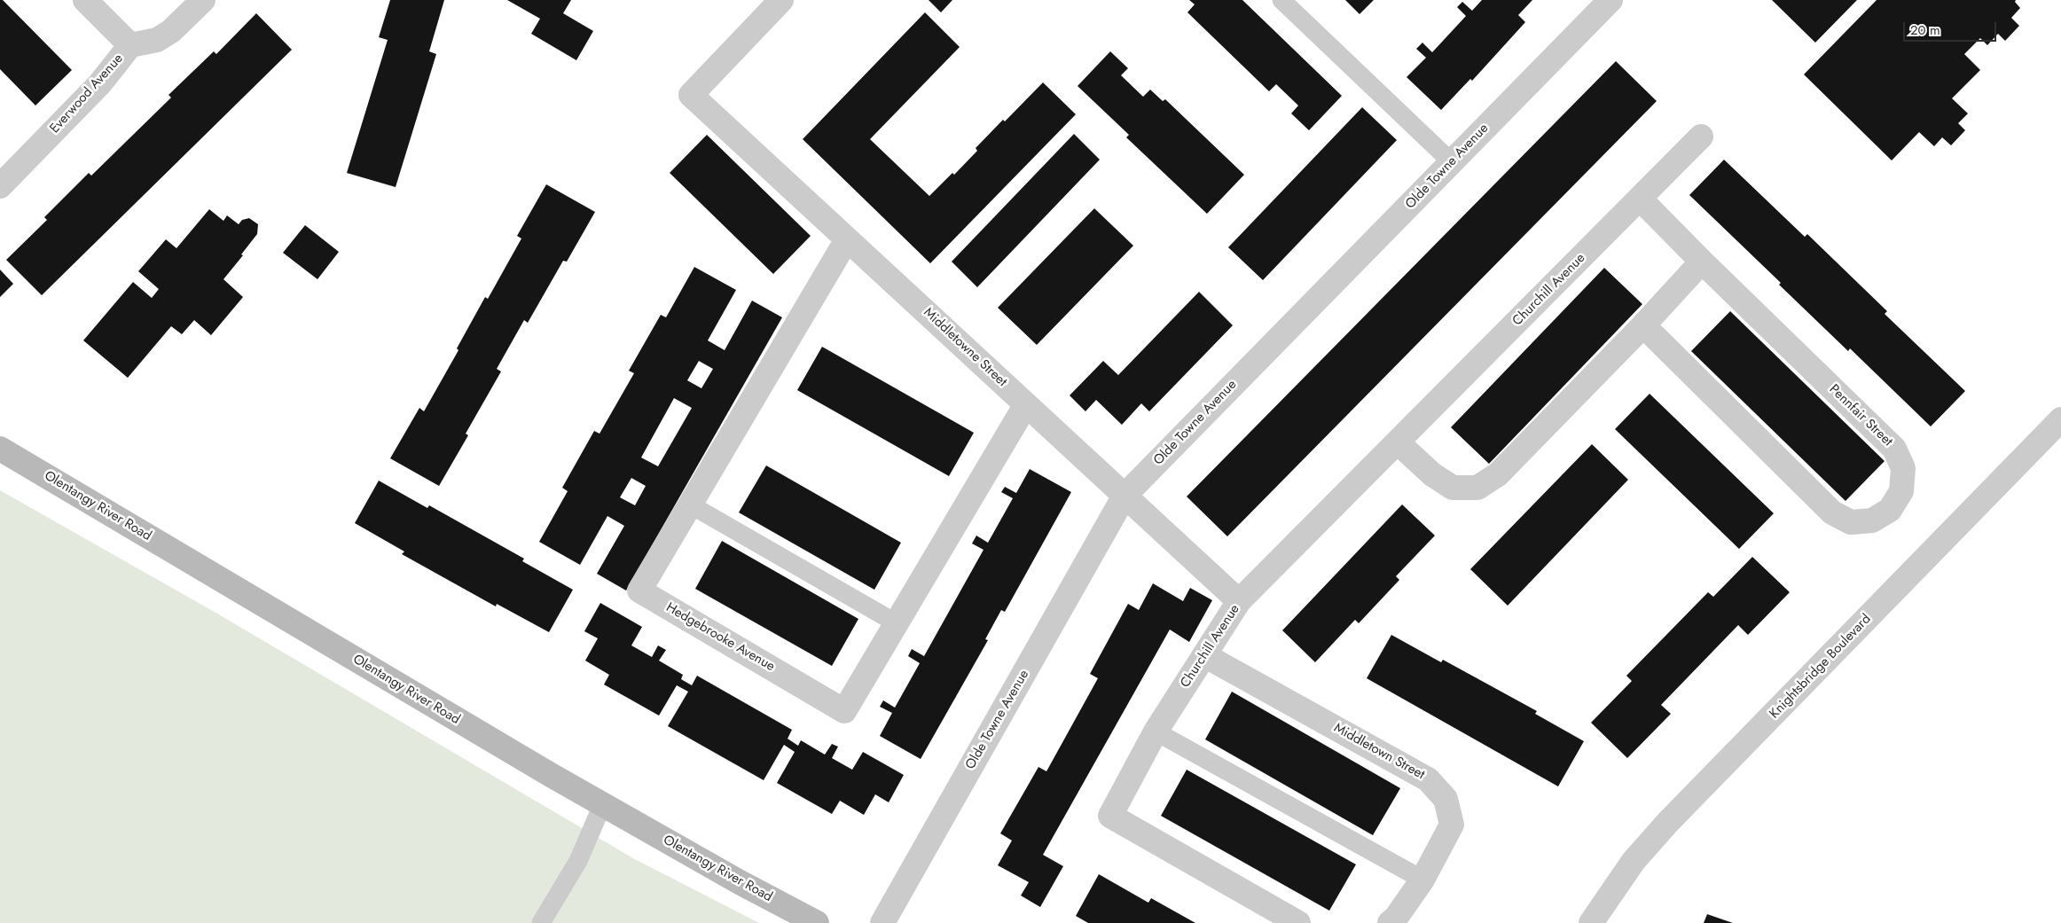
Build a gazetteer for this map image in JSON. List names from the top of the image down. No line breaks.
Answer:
{"streets":{"main road":["Olentangy River Road"],"street":["Everwood Avenue","Olde Towne Avenue","Churchill Avenue","Middletowne Street","Pennfair Street","Hedgebrooke Avenue","Knightsbridge Boulevard","Middletown Street"]},"crossings":[["Olde Towne Avenue","Middletowne Street"],["Churchill Avenue","Middletowne Street"],["Churchill Avenue","Pennfair Street"],["Churchill Avenue","Middletown Street"],["Middletowne Street","Hedgebrooke Avenue"]],"scale_bar":"20 m"}
